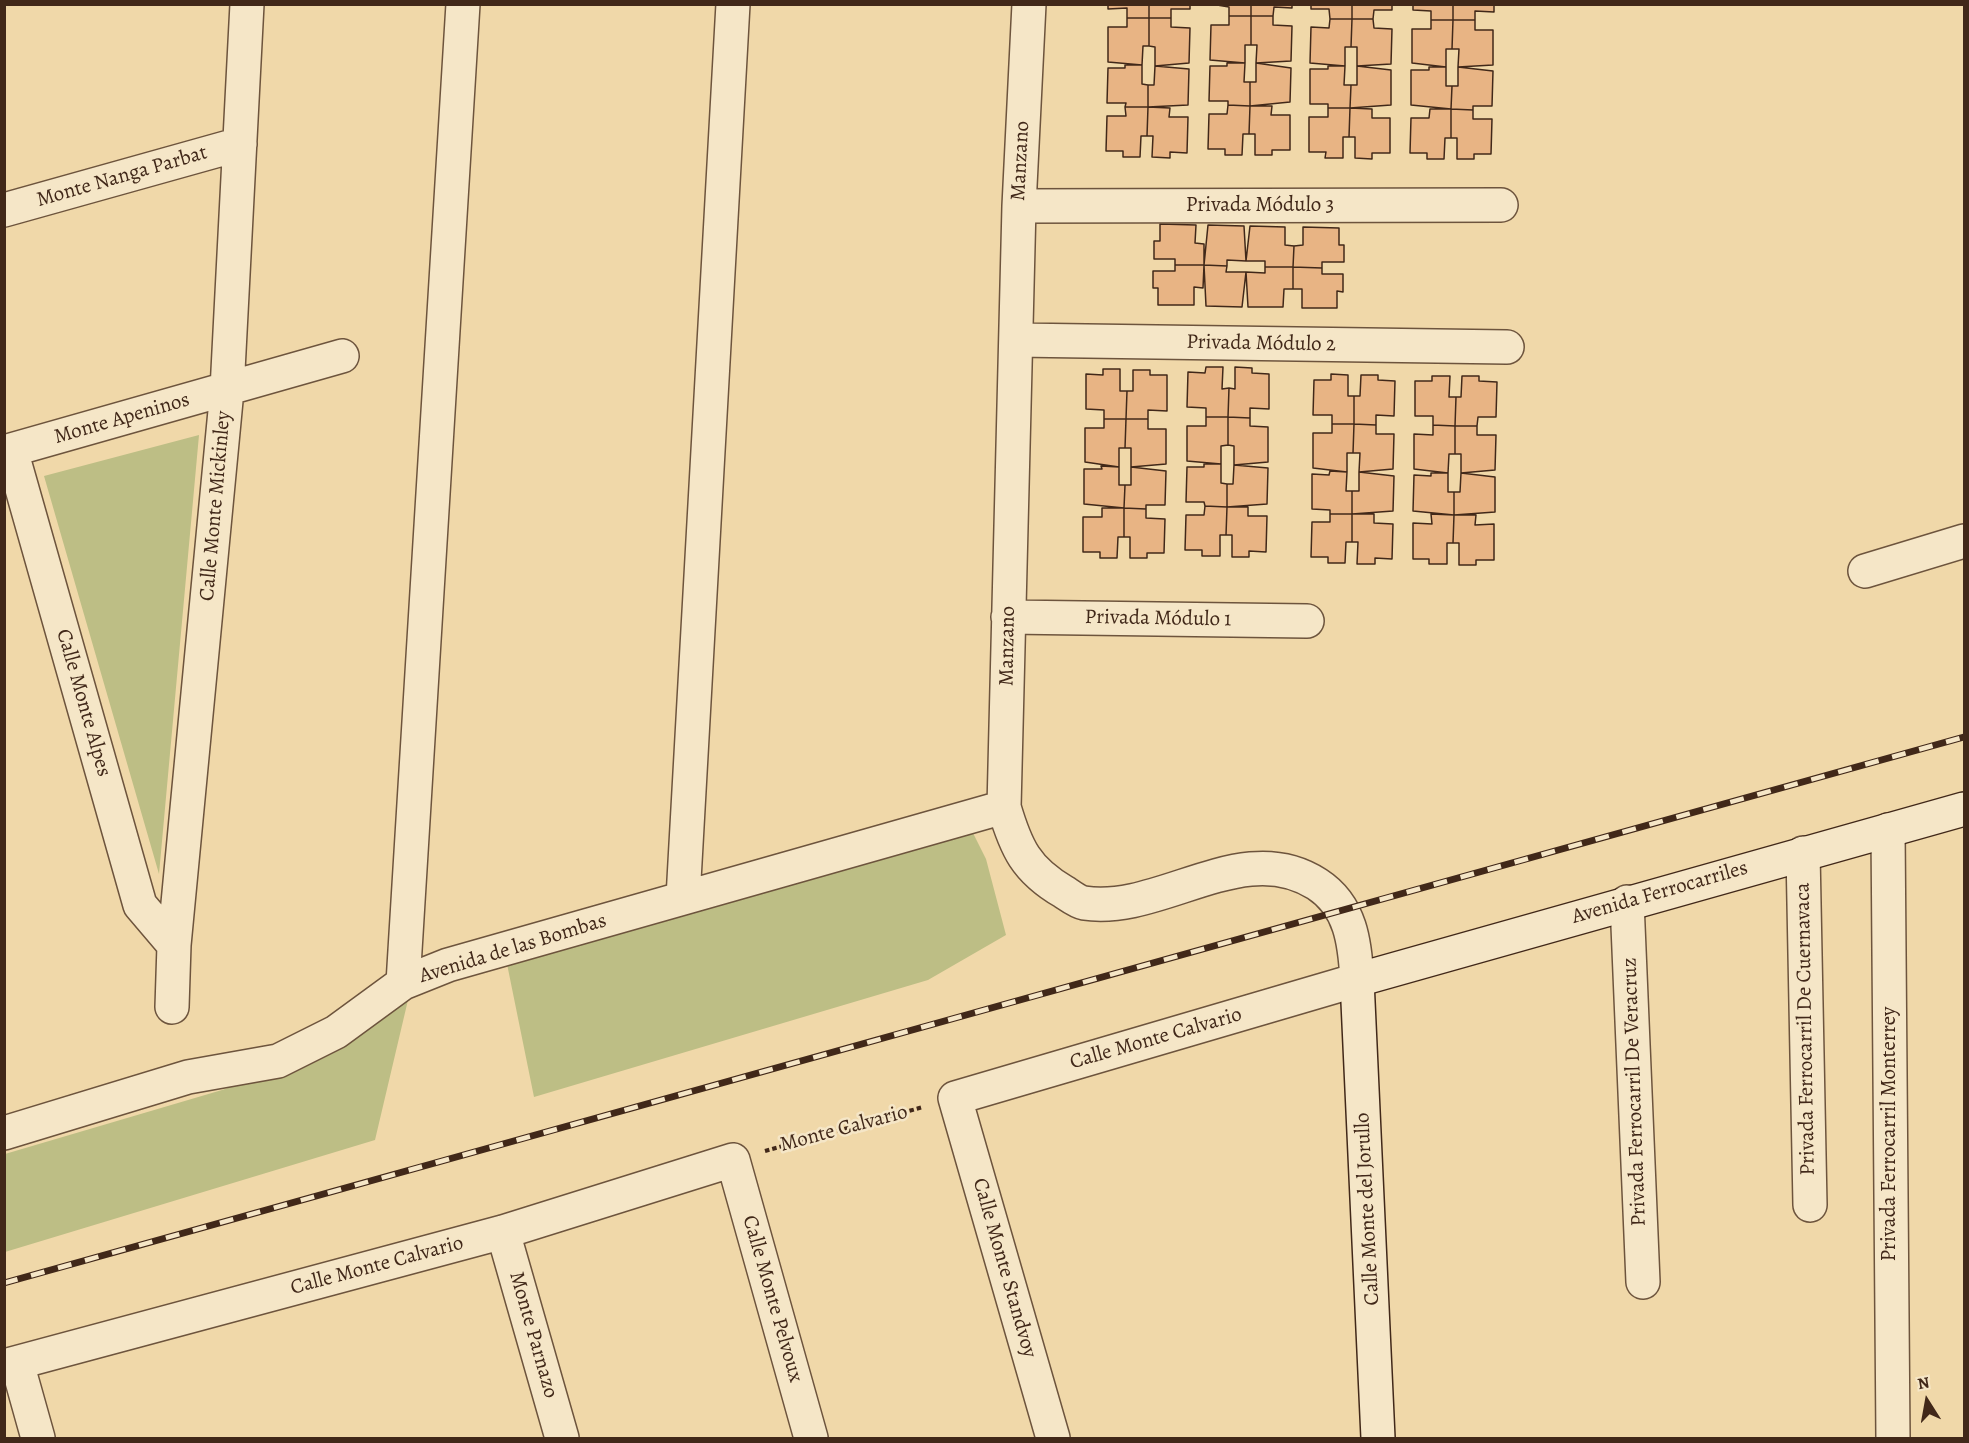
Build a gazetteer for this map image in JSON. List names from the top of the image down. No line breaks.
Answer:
{"streets":{"street":["Manzano","Monte Nanga Parbat","Privada Módulo 3","Privada Módulo 2","Monte Apeninos","Calle Monte Mickinley","Privada Módulo 1","Calle Monte Alpes","Avenida Ferrocarriles","Avenida de las Bombas","Privada Ferrocarril De Cuernavaca","Calle Monte Calvario","Privada Ferrocarril De Veracruz","Privada Ferrocarril Monterrey","Calle Monte del Jorullo","Calle Monte Standvoy","Calle Monte Pelvoux","Monte Parnazo"],"path":["Monte Calvario"]},"crossings":[["Manzano","Privada Módulo 3"],["Manzano","Privada Módulo 2"],["Manzano","Privada Módulo 1"],["Manzano","Avenida Ferrocarriles"],["Manzano","Avenida de las Bombas"],["Manzano","Calle Monte Calvario"],["Manzano","Calle Monte del Jorullo"],["Monte Nanga Parbat","Calle Monte Mickinley"],["Monte Apeninos","Calle Monte Mickinley"],["Monte Apeninos","Calle Monte Alpes"],["Calle Monte Mickinley","Calle Monte Alpes"],["Avenida Ferrocarriles","Privada Ferrocarril De Cuernavaca"],["Avenida Ferrocarriles","Calle Monte Calvario"],["Avenida Ferrocarriles","Privada Ferrocarril De Veracruz"],["Avenida Ferrocarriles","Privada Ferrocarril Monterrey"],["Avenida Ferrocarriles","Calle Monte del Jorullo"],["Calle Monte Calvario","Monte Calvario"],["Calle Monte Calvario","Calle Monte del Jorullo"],["Calle Monte Calvario","Calle Monte Standvoy"],["Calle Monte Calvario","Calle Monte Pelvoux"],["Calle Monte Calvario","Monte Parnazo"],["Monte Calvario","Calle Monte Standvoy"],["Monte Calvario","Calle Monte Pelvoux"]],"north":"top"}
